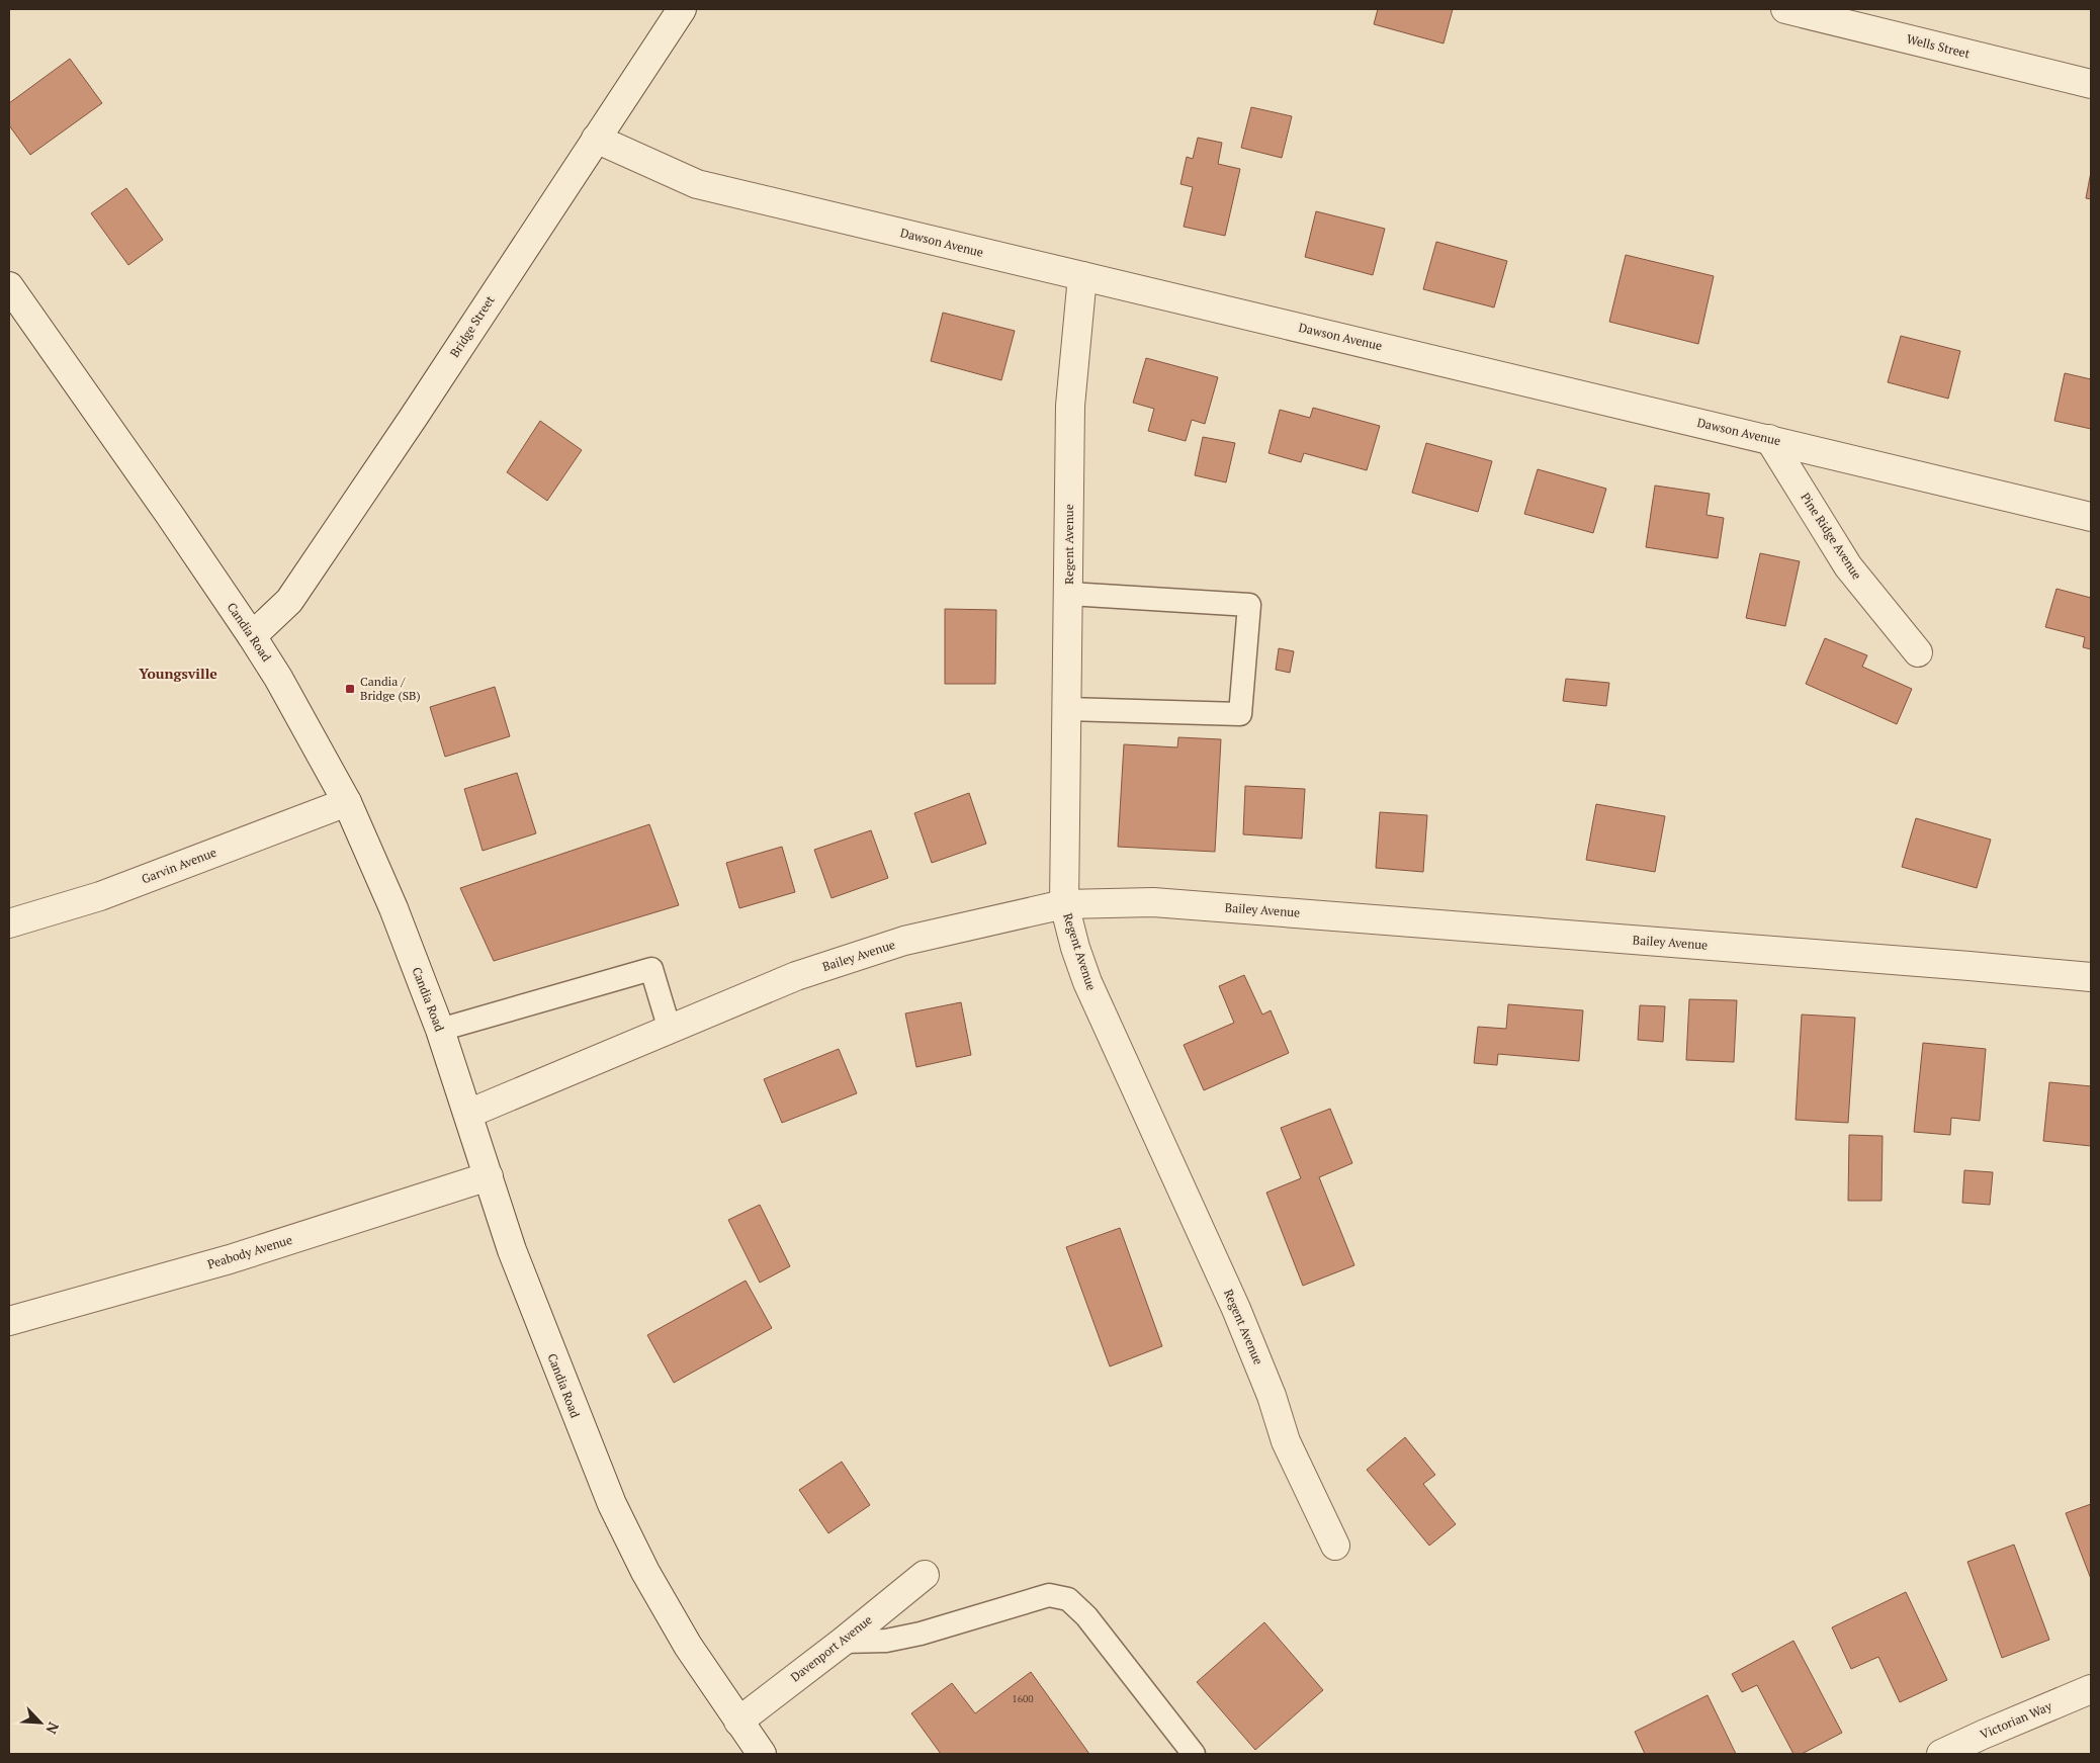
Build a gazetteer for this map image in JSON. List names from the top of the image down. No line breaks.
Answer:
{"streets":{"street":["Wells Street","Dawson Avenue","Bridge Street","Pine Ridge Avenue","Regent Avenue","Candia Road","Garvin Avenue","Bailey Avenue","Peabody Avenue","Davenport Avenue","Victorian Way"]},"crossings":[["Dawson Avenue","Bridge Street"],["Dawson Avenue","Pine Ridge Avenue"],["Dawson Avenue","Regent Avenue"],["Bridge Street","Candia Road"],["Regent Avenue","Bailey Avenue"],["Candia Road","Garvin Avenue"],["Candia Road","Bailey Avenue"],["Candia Road","Peabody Avenue"],["Candia Road","Davenport Avenue"]],"districts":["Youngsville"],"places":{"transit":["Candia / Bridge (SB)"]},"house_numbers":["1600"],"north":"bottom right"}
